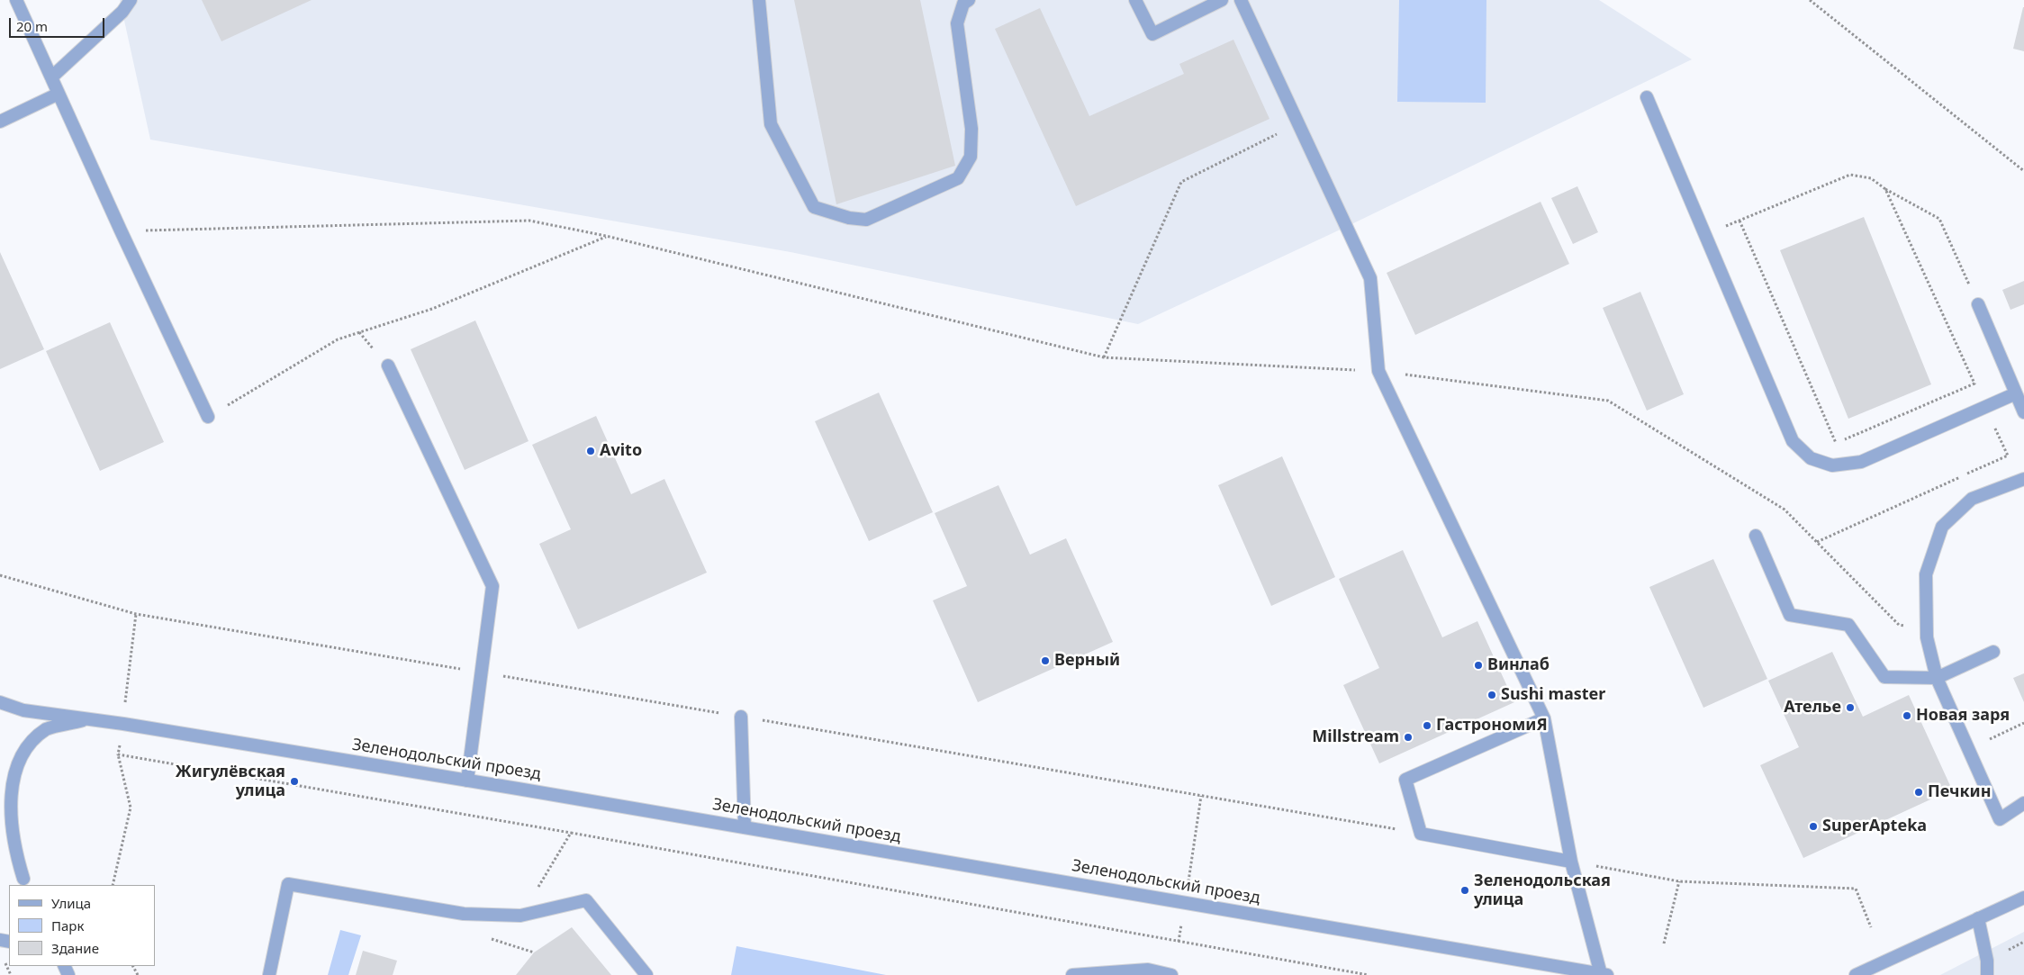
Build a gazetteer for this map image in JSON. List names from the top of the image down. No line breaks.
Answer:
{"streets":{"street":["Зеленодольский проезд"]},"places":["Avito","Верный","Винлаб","Sushi master","Ателье","Новая заря","ГастрономиЯ","Millstream","Жигулёвская улица","Печкин","SuperApteka","Зеленодольская улица"],"legend":["Улица","Парк","Здание"],"scale_bar":"20 m"}
